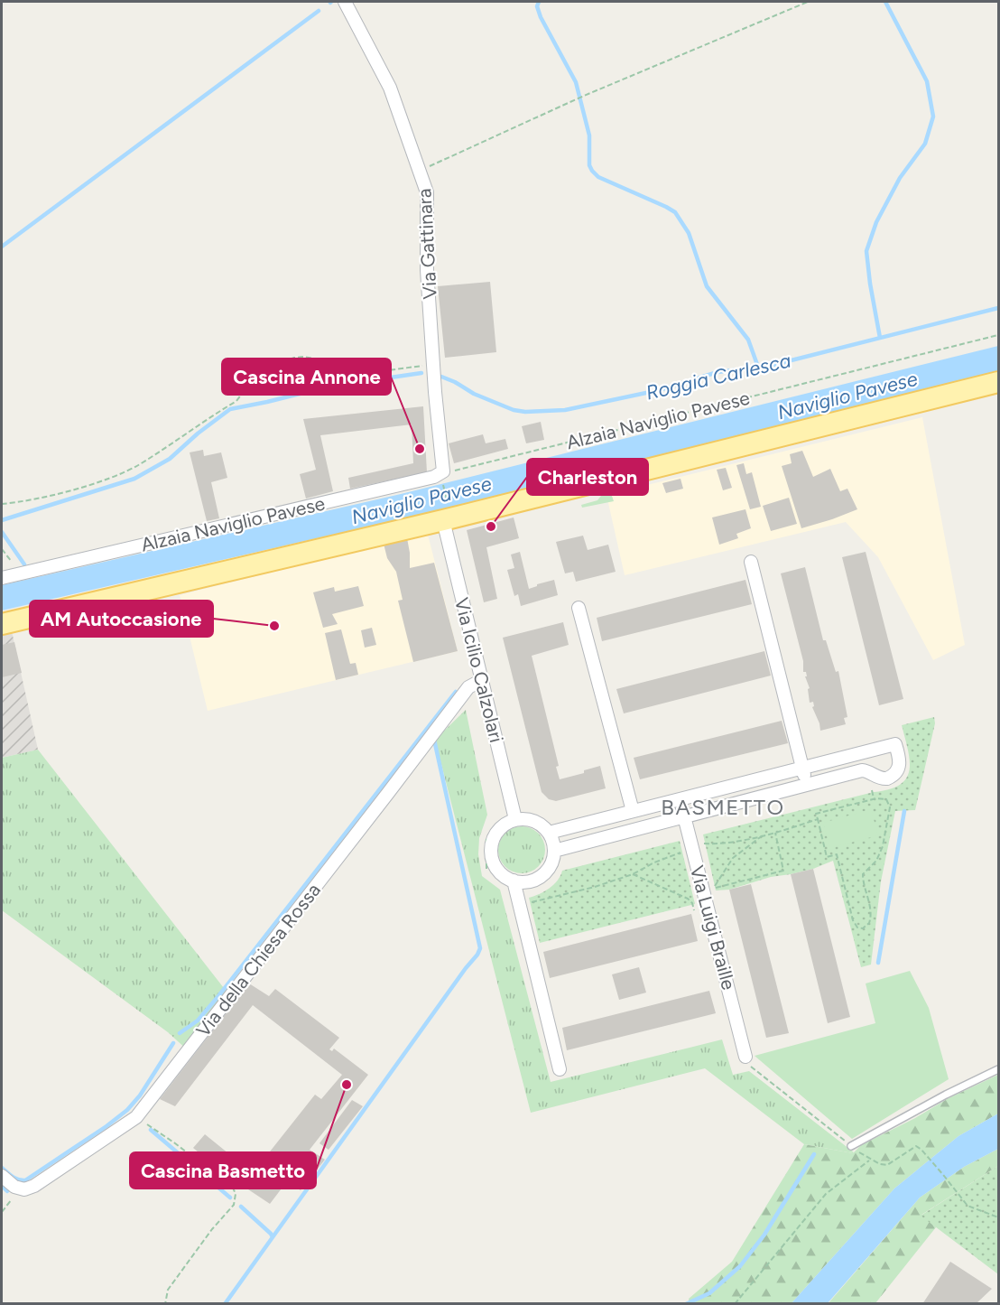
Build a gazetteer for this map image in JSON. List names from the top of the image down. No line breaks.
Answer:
{"streets":{"street":["Via Gattinara","Alzaia Naviglio Pavese","Via Icilio Calzolari","Via Luigi Braille","Via della Chiesa Rossa"]},"crossings":[["Via Gattinara","Alzaia Naviglio Pavese"],["Via Icilio Calzolari","Via della Chiesa Rossa"]],"districts":["BASMETTO"],"water":["Roggia Carlesca","Naviglio Pavese"],"places":["Cascina Annone","Charleston","AM Autoccasione","Cascina Basmetto"]}
